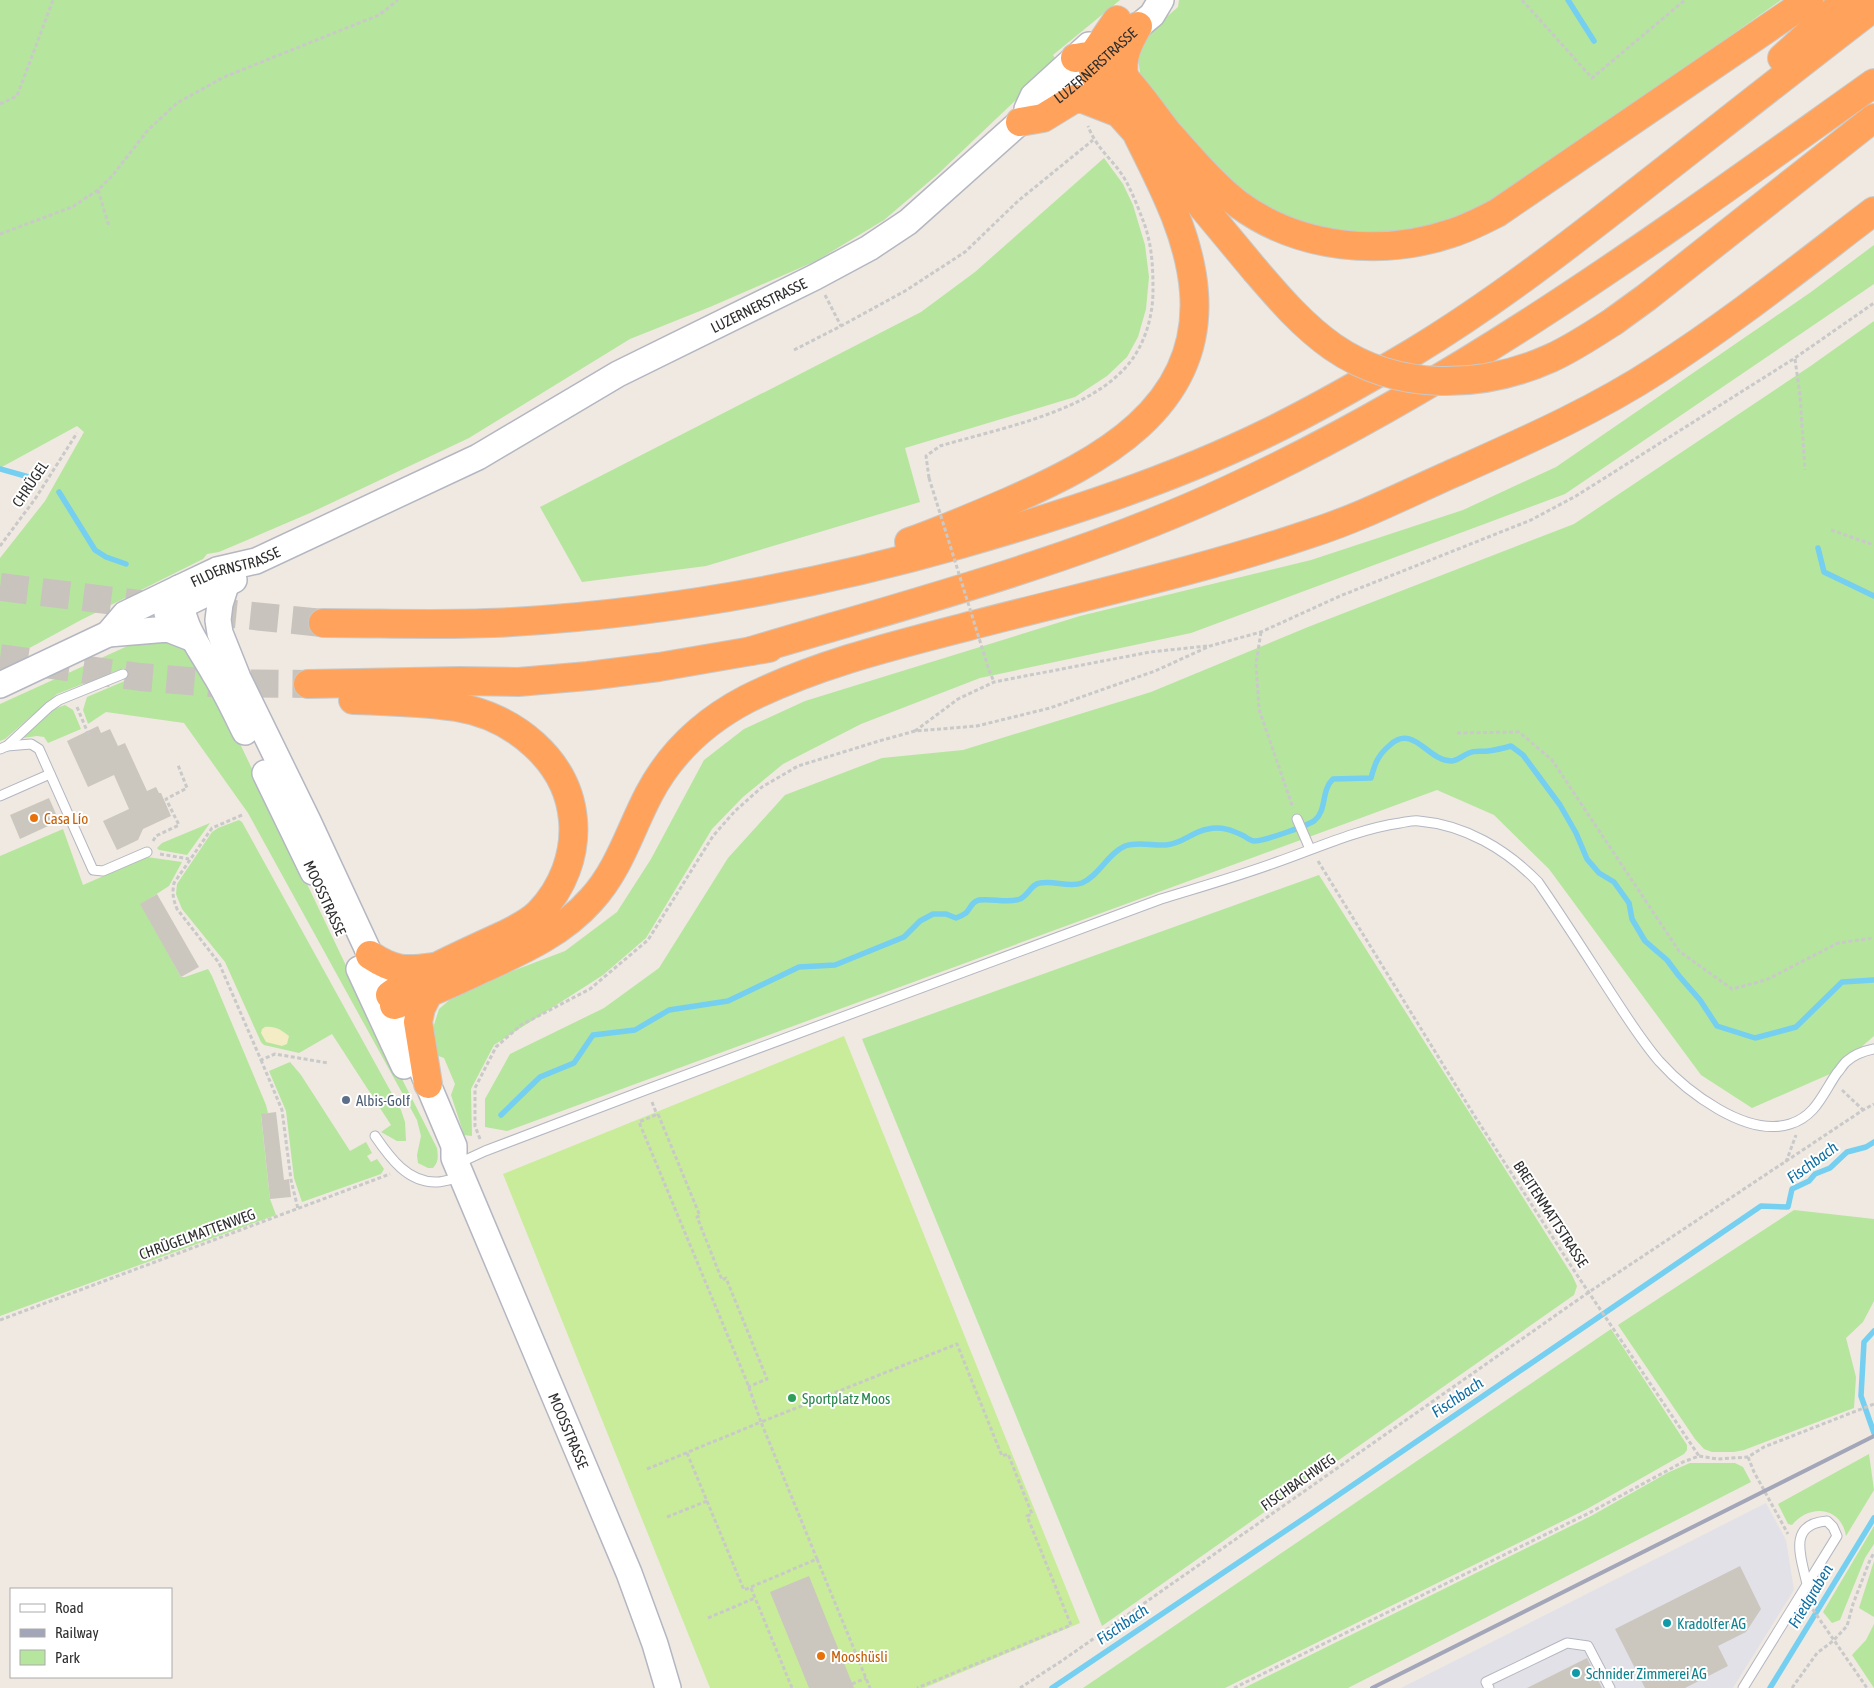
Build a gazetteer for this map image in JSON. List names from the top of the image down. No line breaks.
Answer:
{"streets":{"main road":["LUZERNERSTRASSE","FILDERNSTRASSE","MOOSSTRASSE"],"path":["CHRÜGEL","BREITENMATTSTRASSE","CHRÜGELMATTENWEG","FISCHBACHWEG"]},"crossings":[["LUZERNERSTRASSE","FILDERNSTRASSE"],["FILDERNSTRASSE","MOOSSTRASSE"],["BREITENMATTSTRASSE","FISCHBACHWEG"]],"water":["Fischbach","Friedgraben"],"places":["Casa Lío","Albis-Golf","Sportplatz Moos","Kradolfer AG","Mooshüsli","Schnider Zimmerei AG"],"legend":["Road","Railway","Park"]}
